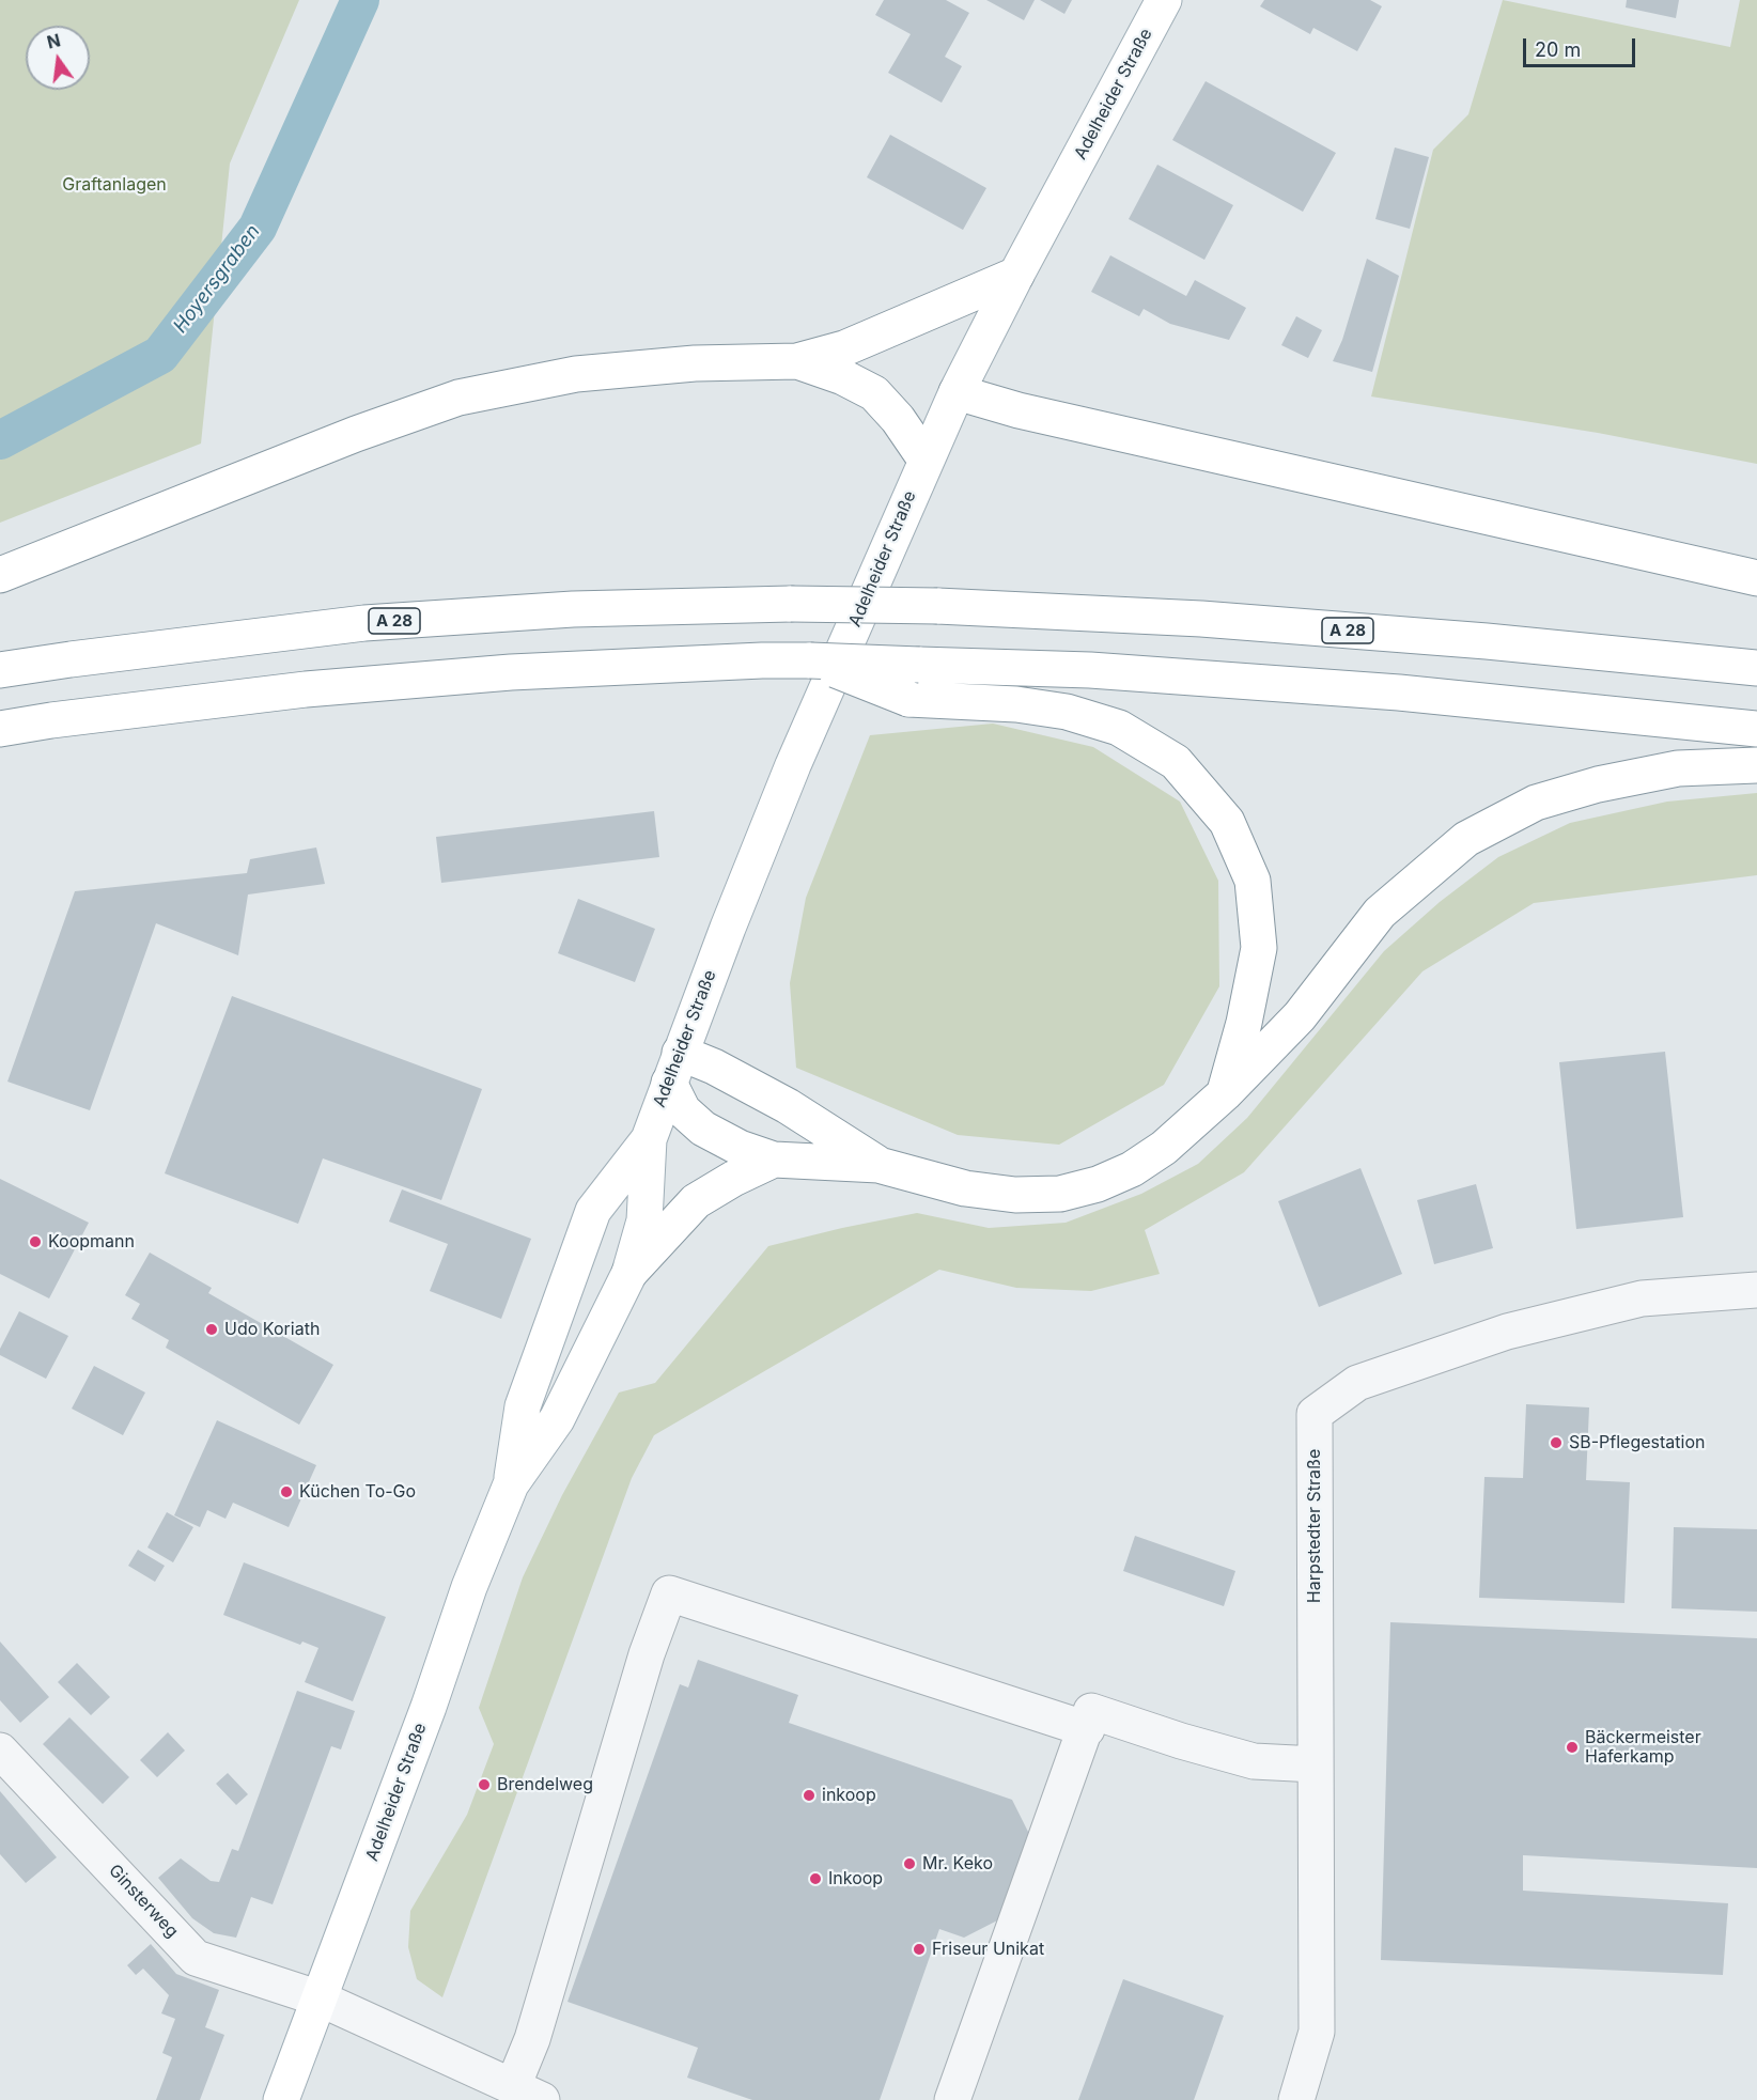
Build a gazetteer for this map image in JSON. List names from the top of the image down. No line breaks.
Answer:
{"streets":{"main road":["Adelheider Straße","A 28"],"street":["Harpstedter Straße","Ginsterweg"]},"crossings":[["Adelheider Straße","Ginsterweg"]],"water":["Hoyersgraben"],"parks":["Graftanlagen"],"places":["Koopmann","Udo Koriath","SB-Pflegestation","Küchen To-Go","Bäckermeister Haferkamp","Brendelweg","inkoop","Mr. Keko","Inkoop","Friseur Unikat"],"scale_bar":"20 m","north":"top"}
